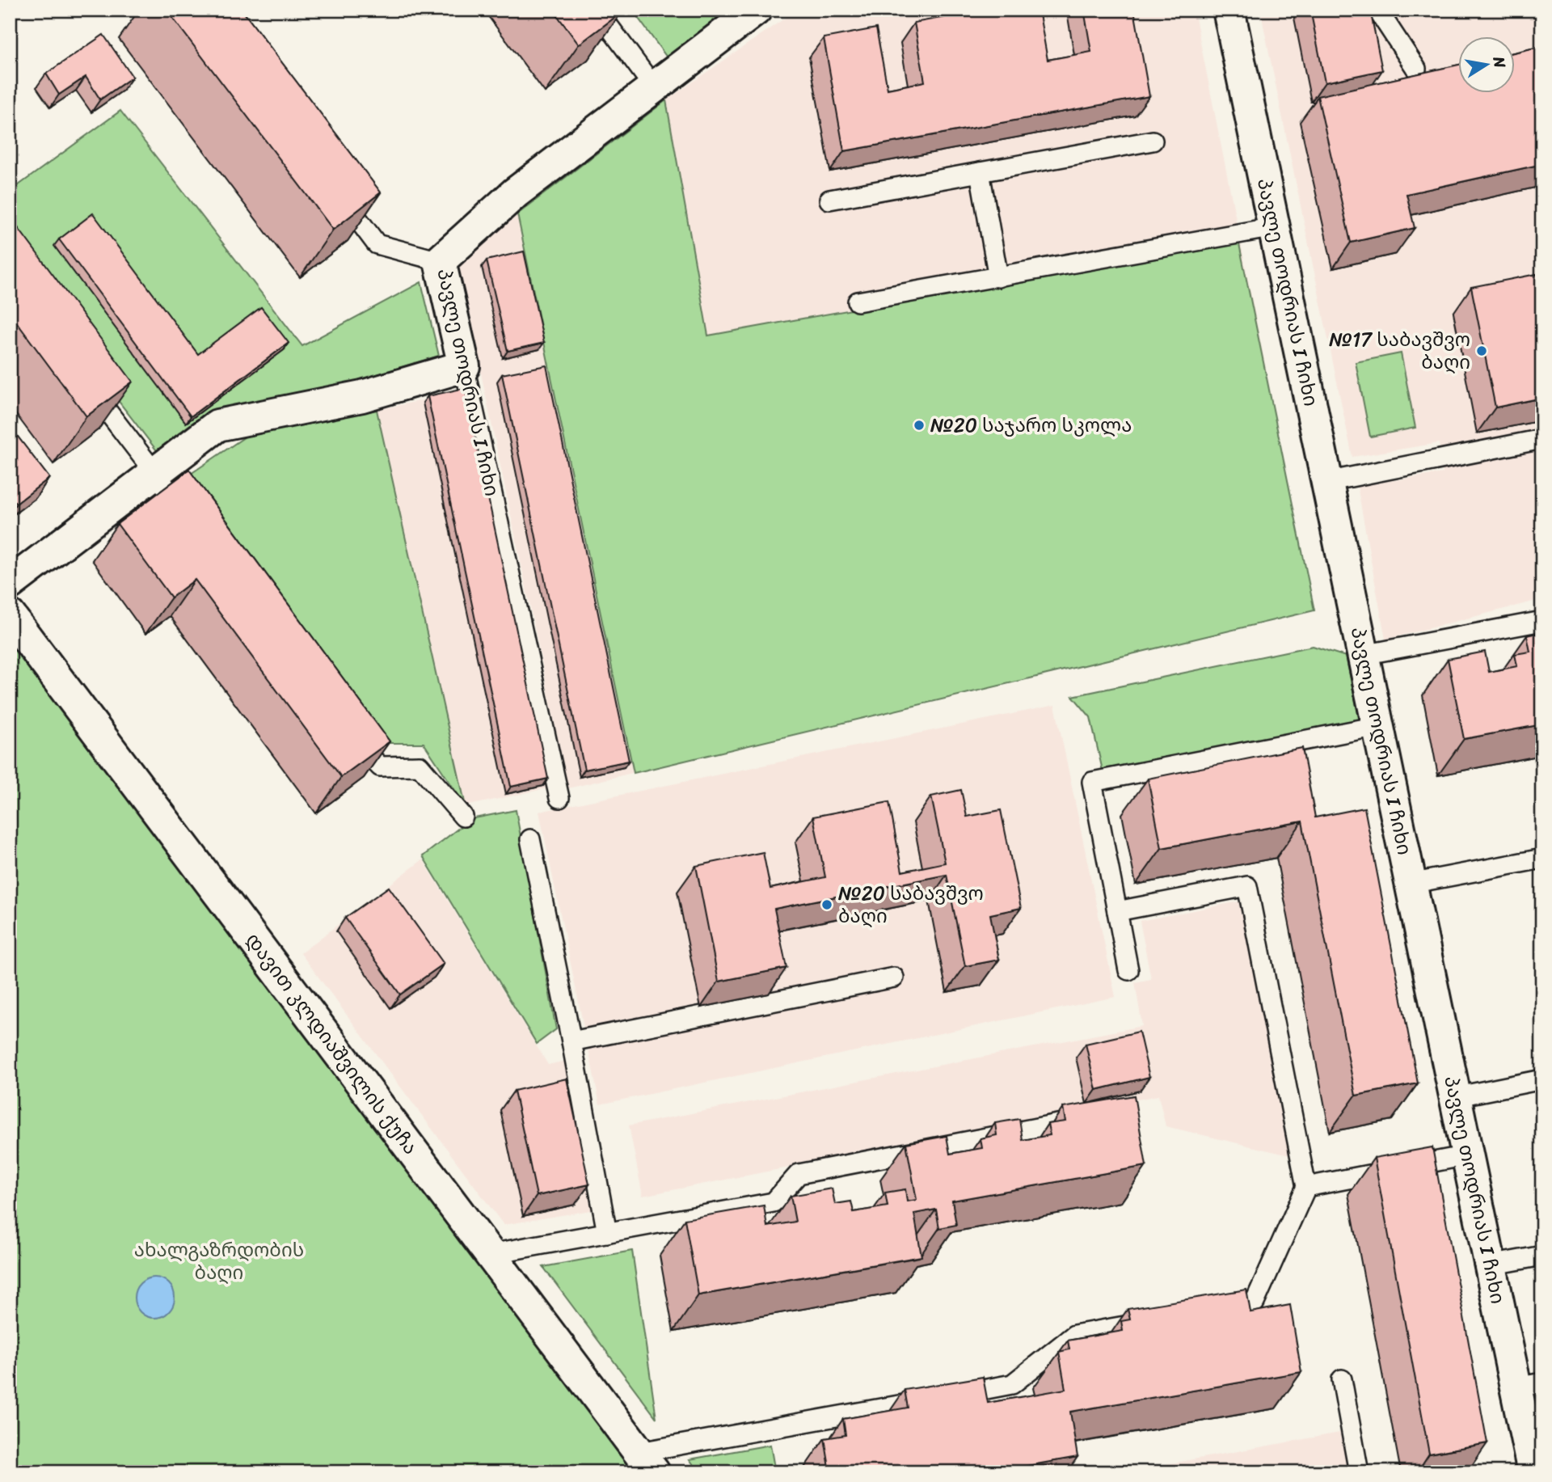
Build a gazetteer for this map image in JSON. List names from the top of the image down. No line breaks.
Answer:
{"streets":{"street":["პავლე თოდრიას I ჩიხი","დავით კლდიაშვილის ქუჩა"]},"parks":["ახალგაზრდობის ბაღი"],"places":["№17 საბავშვო ბაღი","№20 საჯარო სკოლა","№20 საბავშვო ბაღი"],"north":"right"}
